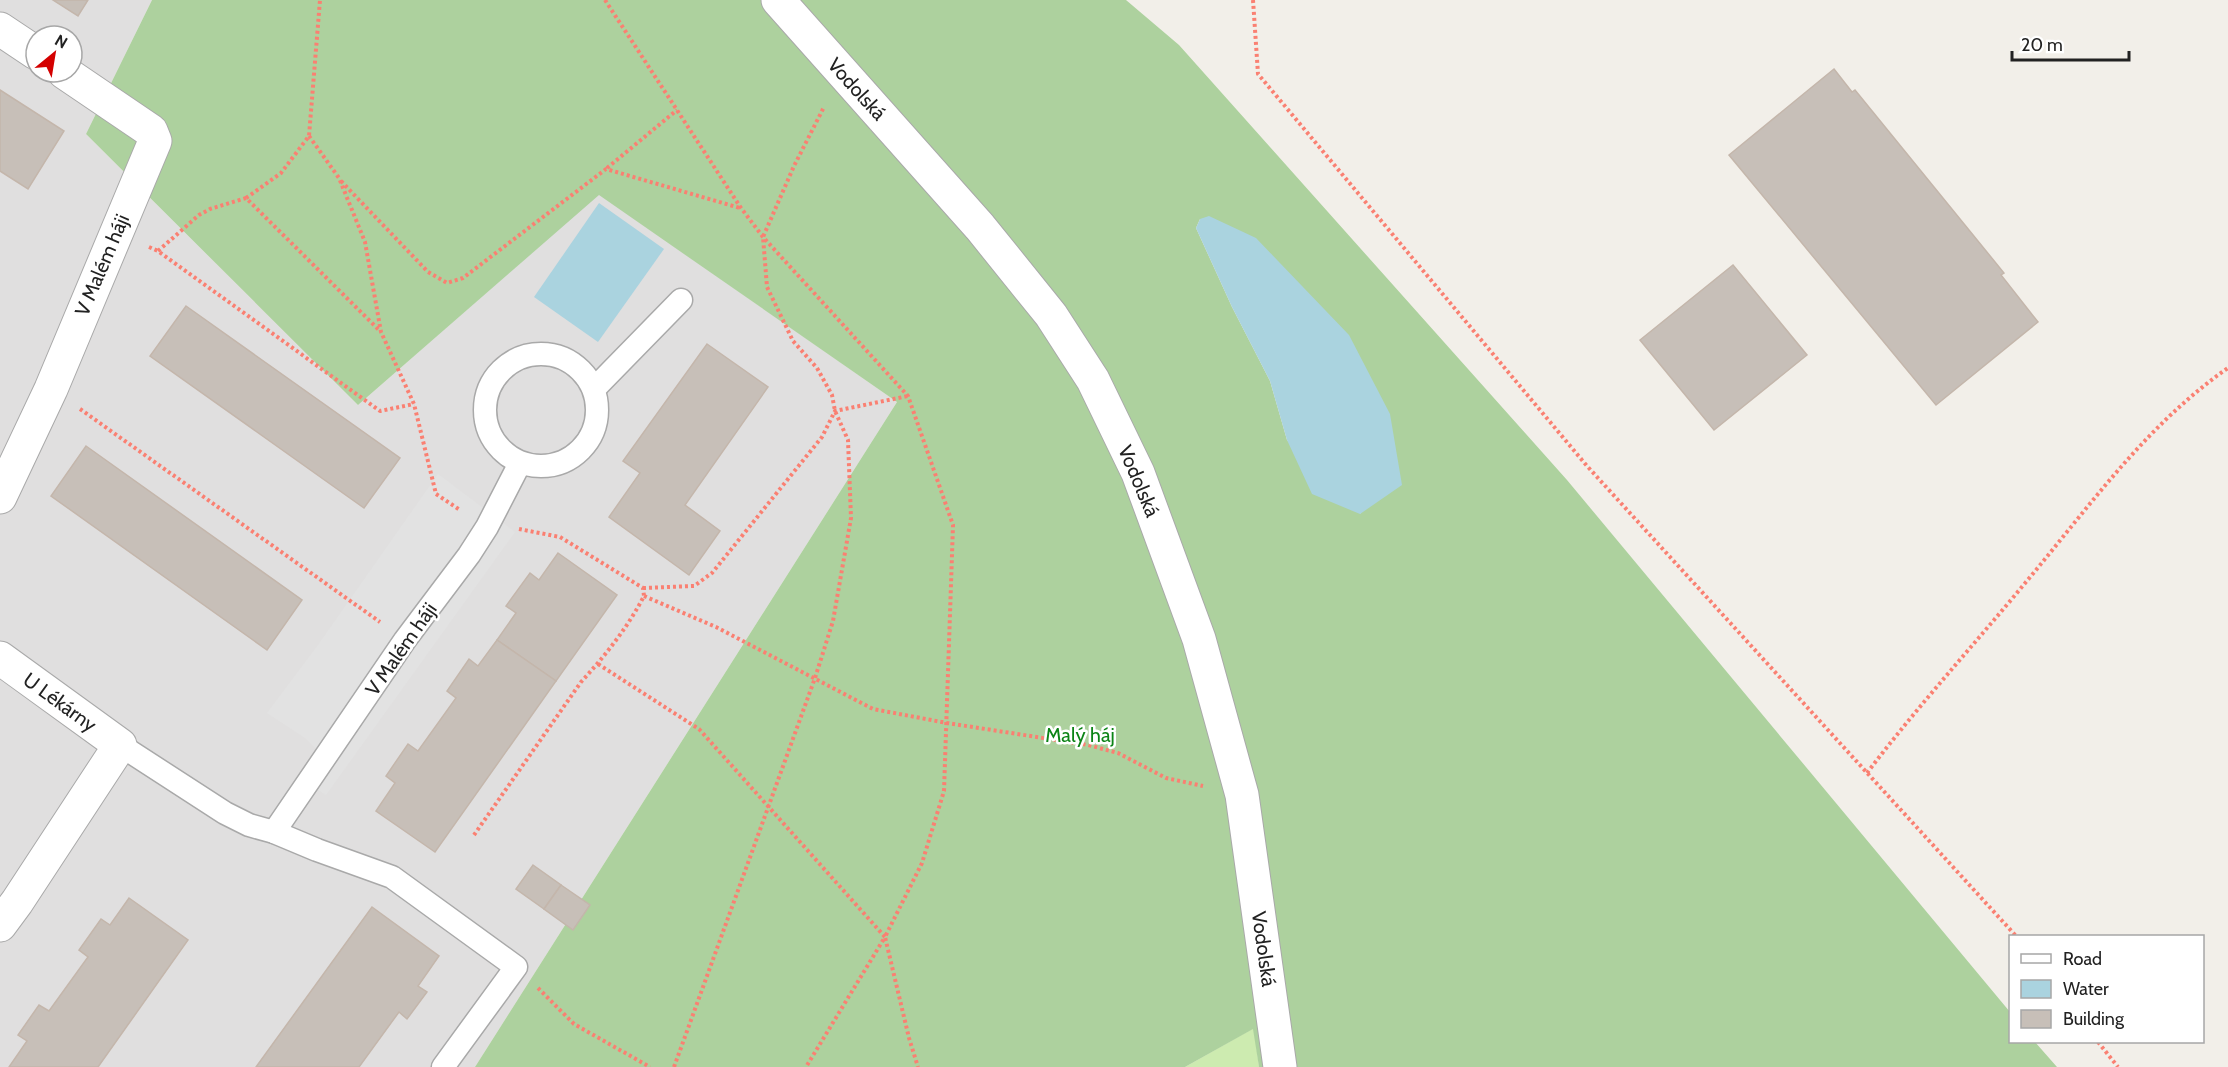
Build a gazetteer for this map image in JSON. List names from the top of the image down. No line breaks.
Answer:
{"streets":{"street":["Vodolská","V Malém háji","U Lékárny"]},"parks":["Malý háj"],"legend":["Road","Water","Building"],"scale_bar":"20 m","north":"top right"}
